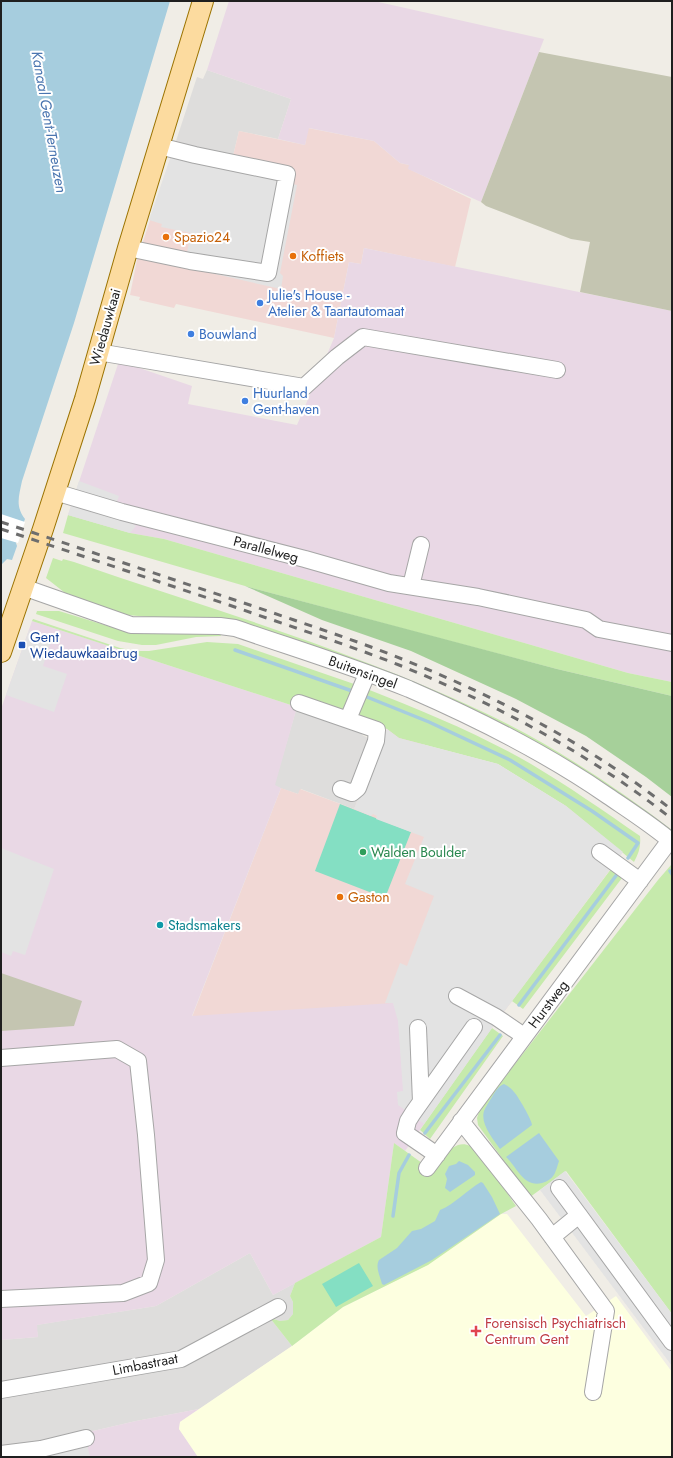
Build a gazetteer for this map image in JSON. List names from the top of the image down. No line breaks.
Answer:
{"streets":{"main road":["Wiedauwkaai"],"street":["Parallelweg","Buitensingel","Hurstweg","Limbastraat"]},"crossings":[["Wiedauwkaai","Parallelweg"],["Wiedauwkaai","Buitensingel"],["Buitensingel","Hurstweg"]],"water":["Kanaal Gent-Terneuzen"],"places":{"other":["Spazio24","Koffiets","Julie's House - Atelier & Taartautomaat","Bouwland","Huurland Gent-haven","Walden Boulder","Gaston","Stadsmakers"],"transit":["Gent Wiedauwkaaibrug"],"health":["Forensisch Psychiatrisch Centrum Gent"]}}
